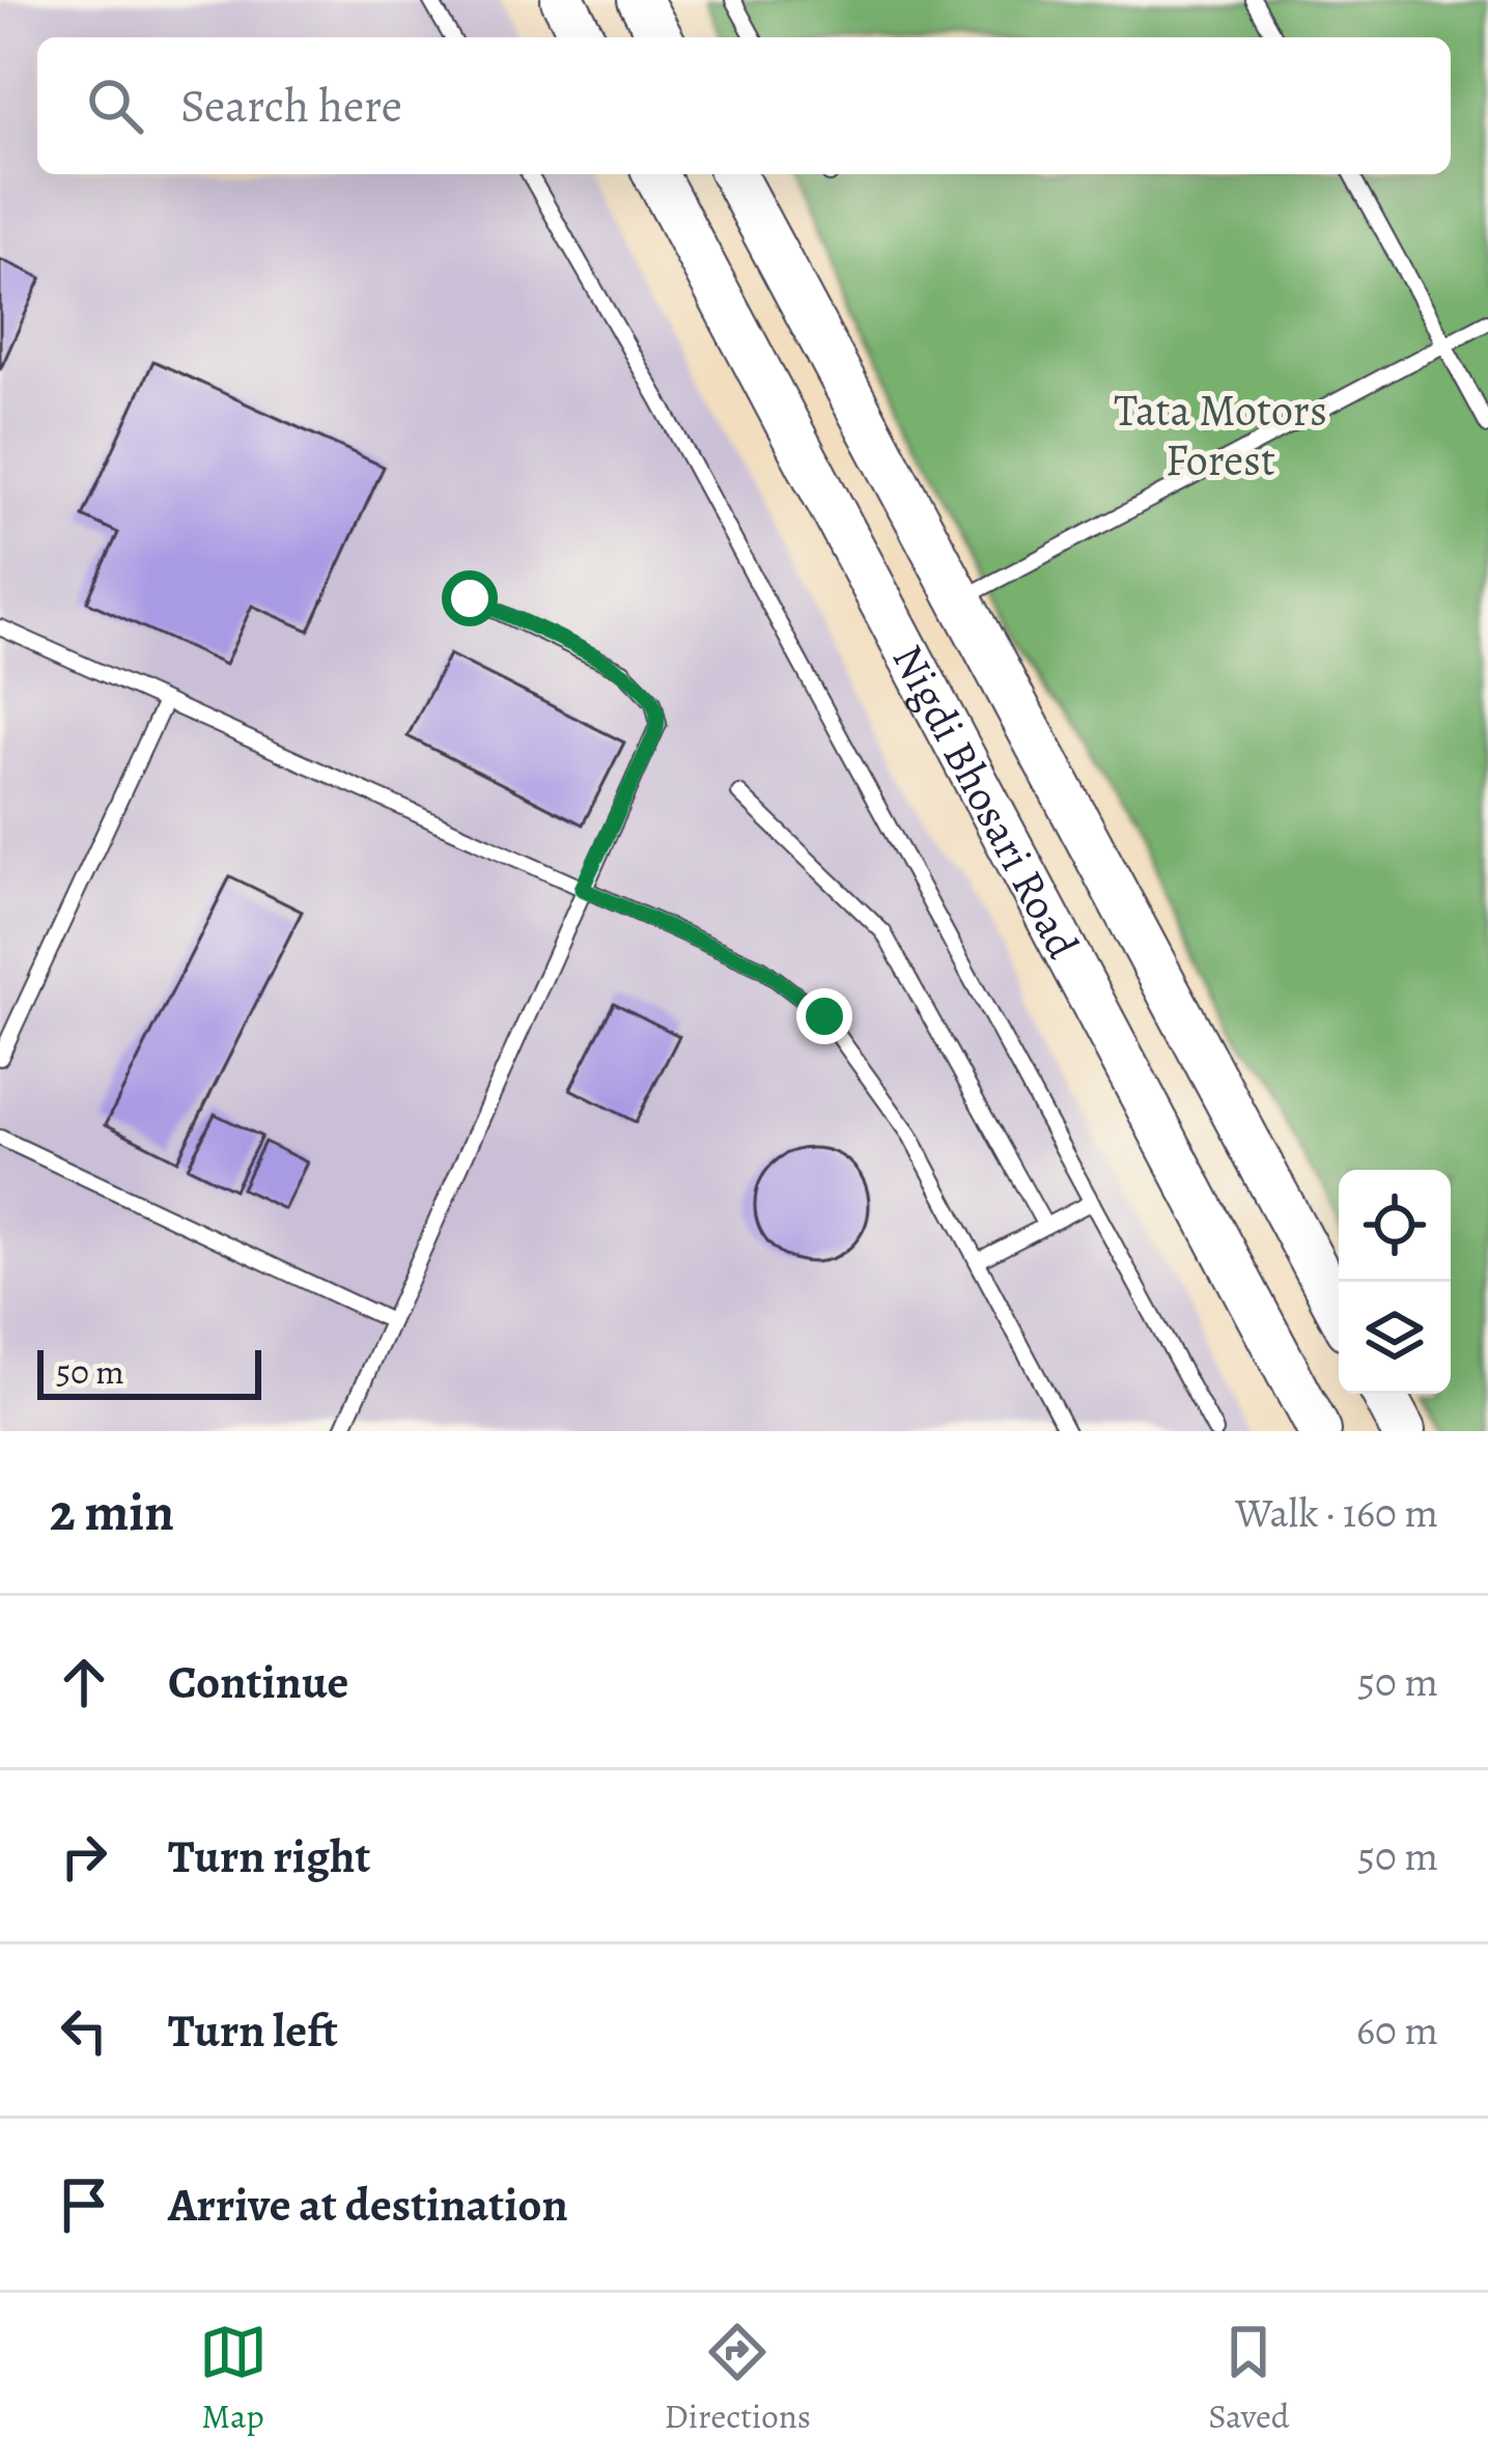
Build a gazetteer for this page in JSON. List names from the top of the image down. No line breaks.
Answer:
{"streets":{"main road":["Nigdi Bhosari Road"]},"parks":["Tata Motors Forest"],"scale_bar":"50 m","page":{"search":"Search here","scale":"50 m","heading":["2 min","Walk · 160 m"],"list":[["Continue","50 m"],["Turn right","50 m"],["Turn left","60 m"],"Arrive at destination"],"nav":["Map","Directions","Saved"]}}
